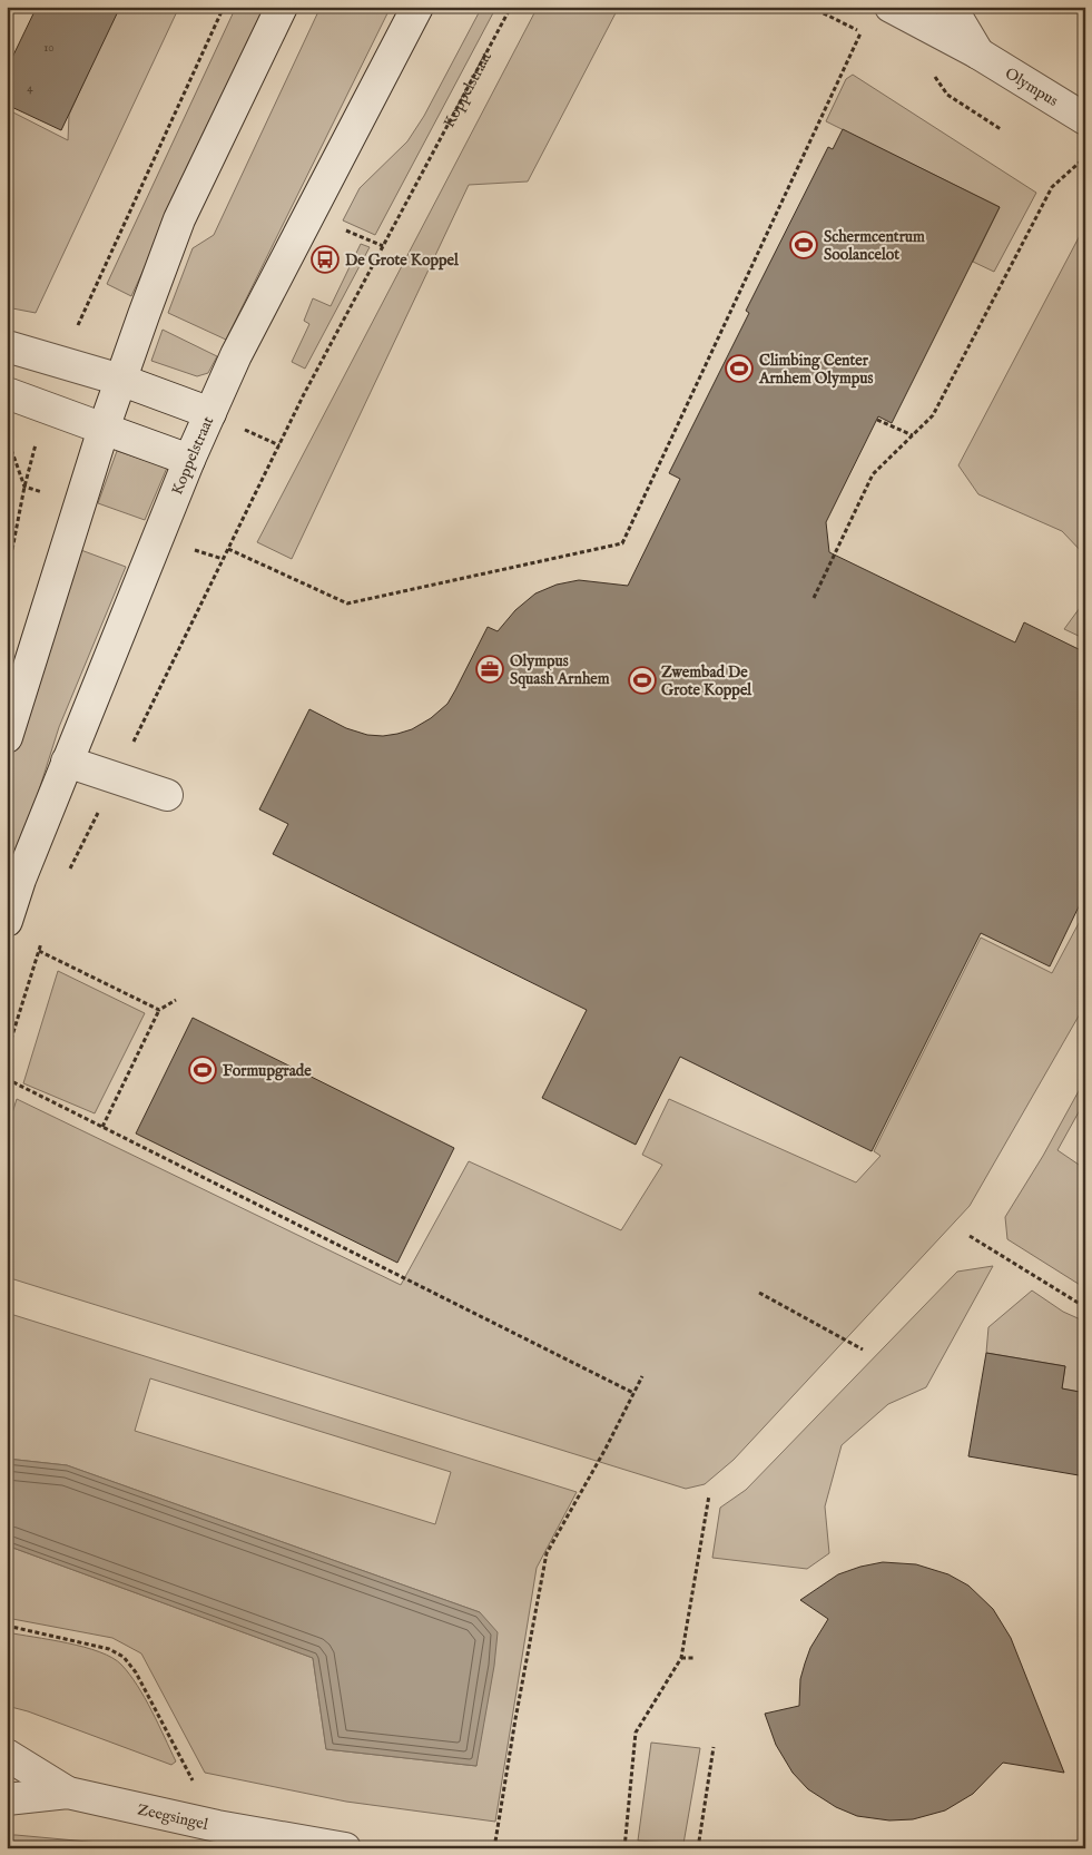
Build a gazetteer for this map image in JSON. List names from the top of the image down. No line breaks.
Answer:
{"streets":{"street":["Olympus","Koppelstraat","Zeegsingel"]},"places":{"sports":["Schermcentrum Soolancelot","Climbing Center Arnhem Olympus","Zwembad De Grote Koppel","Formupgrade"],"bus stop":["De Grote Koppel"],"office":["Olympus Squash Arnhem"]},"house_numbers":["10","4"]}
